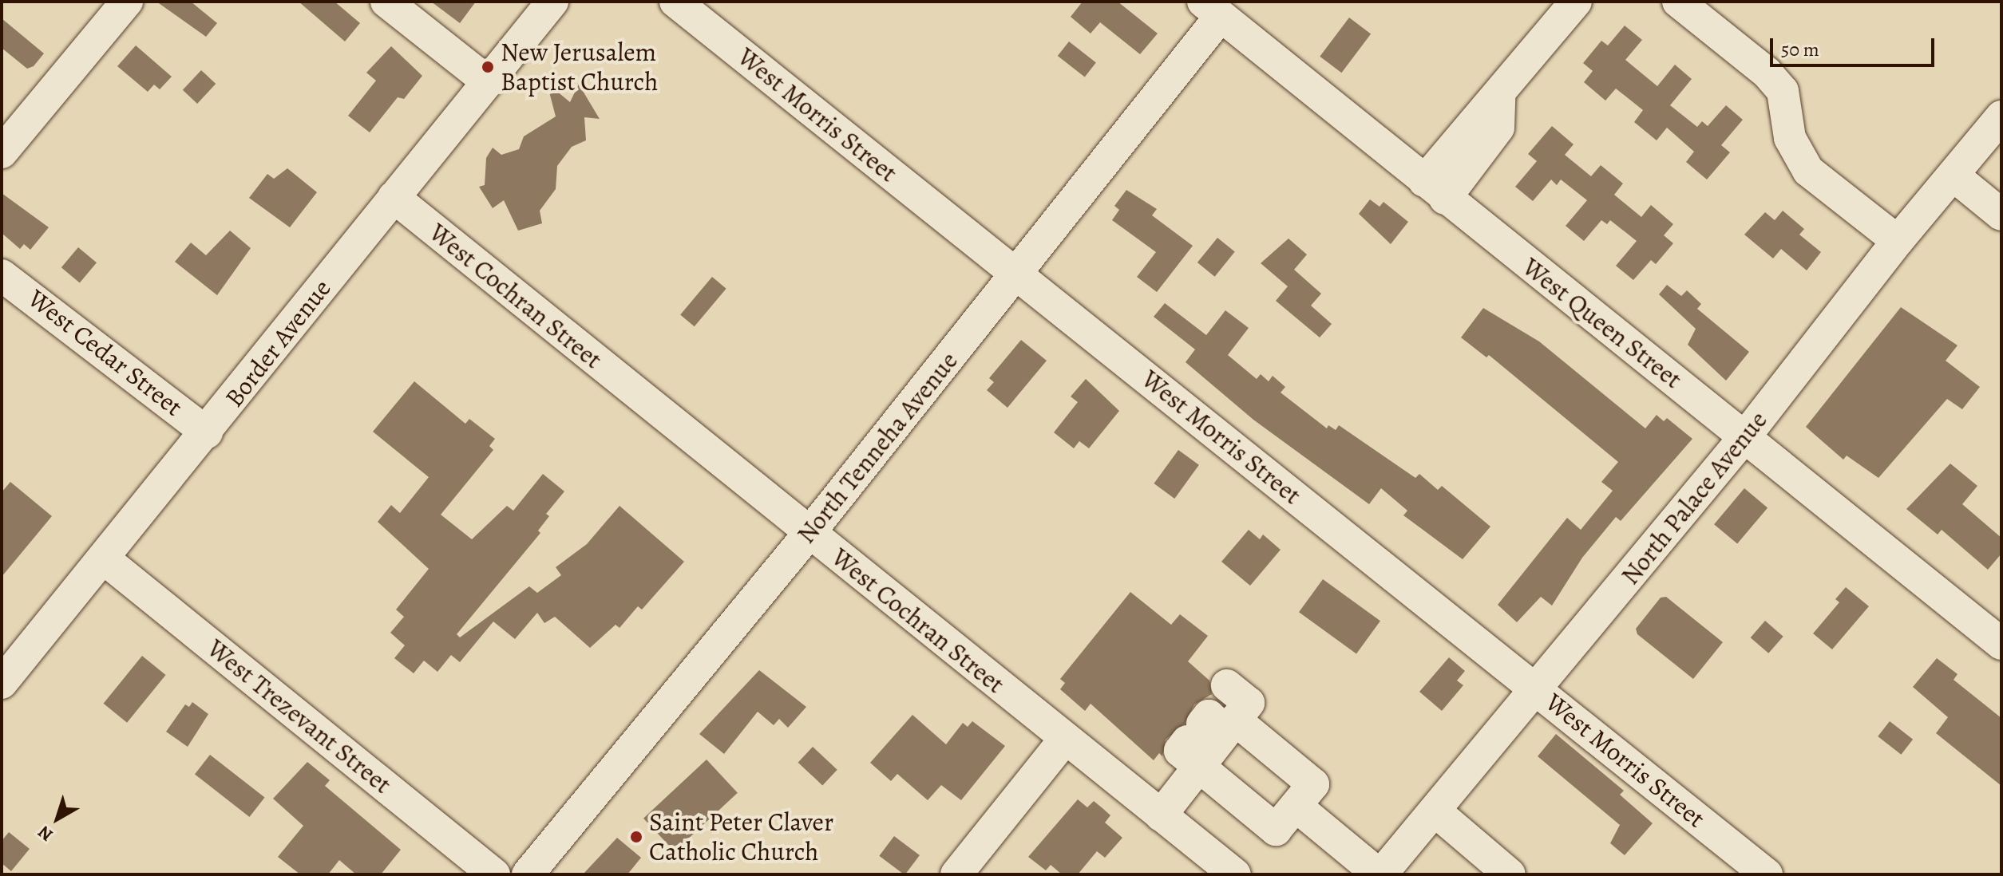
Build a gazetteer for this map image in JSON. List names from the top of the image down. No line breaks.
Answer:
{"streets":{"street":["West Morris Street","West Cochran Street","West Queen Street","Border Avenue","West Cedar Street","North Tenneha Avenue","North Palace Avenue","West Trezevant Street"]},"crossings":[["West Morris Street","North Tenneha Avenue"],["West Morris Street","North Palace Avenue"],["West Cochran Street","Border Avenue"],["West Cochran Street","North Tenneha Avenue"],["West Queen Street","North Tenneha Avenue"],["West Queen Street","North Palace Avenue"],["Border Avenue","West Cedar Street"],["Border Avenue","West Trezevant Street"]],"places":["New Jerusalem Baptist Church","Saint Peter Claver Catholic Church"],"scale_bar":"50 m","north":"bottom left"}
